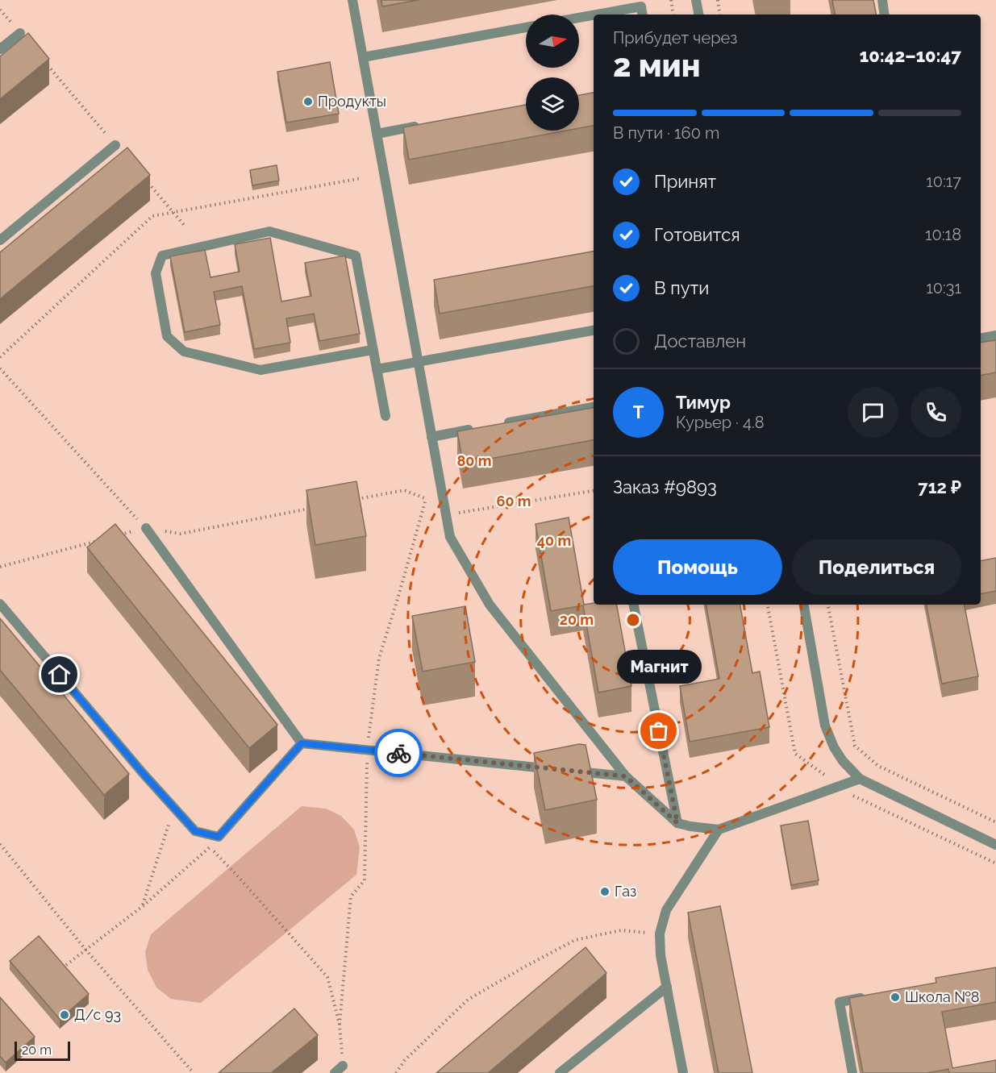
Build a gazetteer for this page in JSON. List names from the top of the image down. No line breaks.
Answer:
{"places":["Продукты","Магнит","Газ","Школа №8","Д/с 93"],"scale_bar":"20 m","north":"right","page":{"heading":["2 мин","Прибудет через","10:42–10:47"],"panel":["Тимур","Курьер · 4.8","Заказ #9893","712 ₽"],"bar":"В пути · 160 m","list":[["Принят","10:17"],["Готовится","10:18"],["В пути","10:31"],"Доставлен"],"round":"Т","buttons":["Помощь","Поделиться"],"bubble":"Магнит","scale":"20 m"},"rings":["80 m","60 m","40 m","20 m"]}
